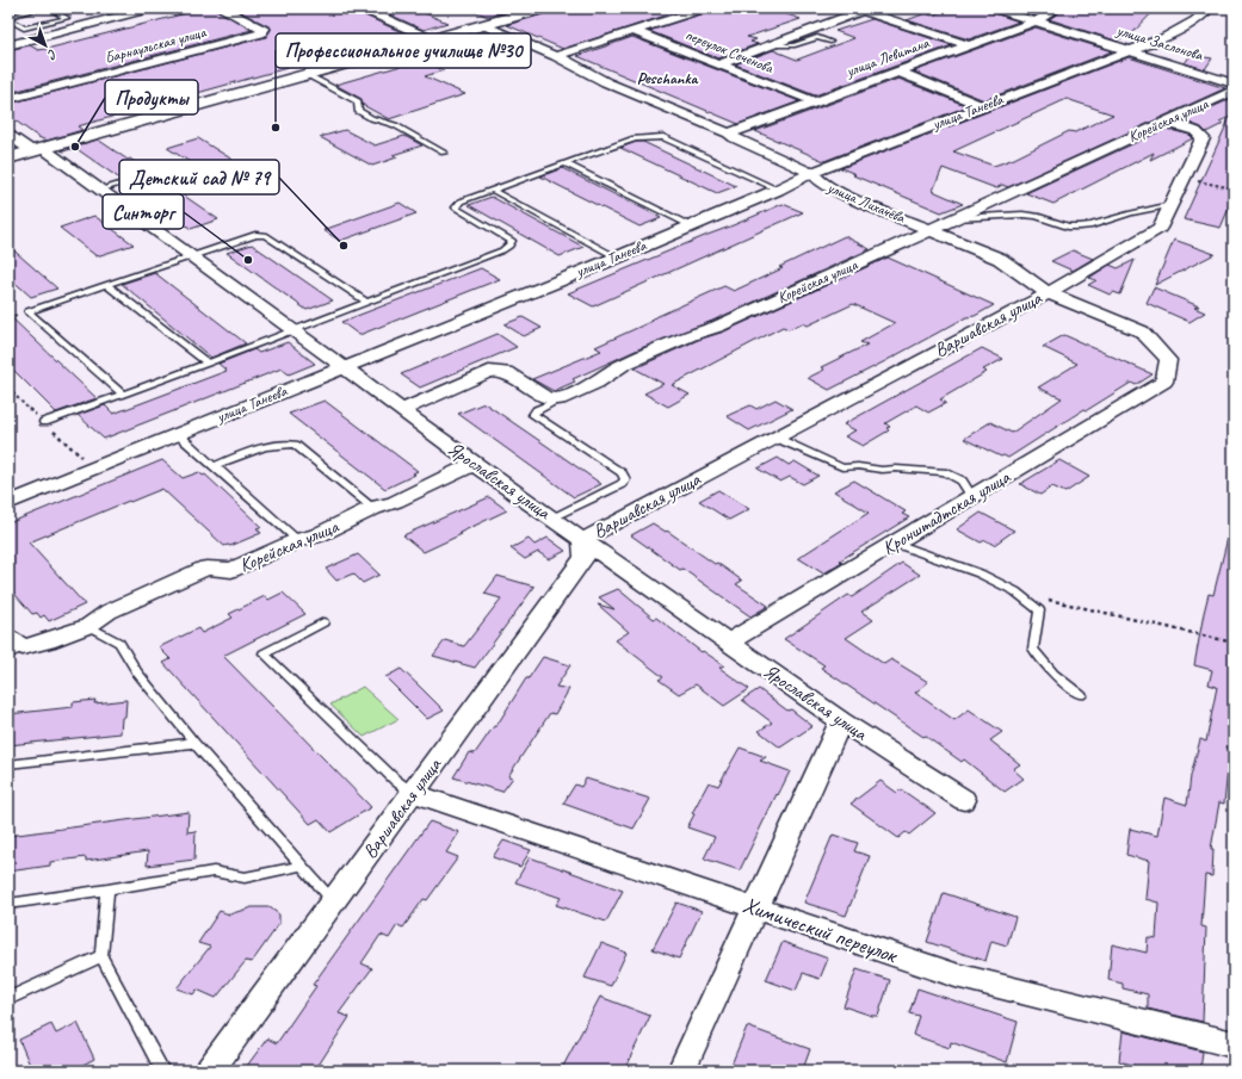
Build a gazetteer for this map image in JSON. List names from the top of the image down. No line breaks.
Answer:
{"streets":{"street":["улица Заслонова","Барнаульская улица","переулок Сеченова","улица Левитана","улица Танеева","Корейская улица","улица Лихачёва","Варшавская улица","Ярославская улица","Кронштадтская улица","Химический переулок"]},"crossings":[["улица Заслонова","улица Левитана"],["улица Заслонова","улица Танеева"],["переулок Сеченова","улица Левитана"],["улица Левитана","улица Лихачёва"],["улица Танеева","улица Лихачёва"],["улица Танеева","Ярославская улица"],["Корейская улица","улица Лихачёва"],["Корейская улица","Варшавская улица"],["Корейская улица","Ярославская улица"],["улица Лихачёва","Варшавская улица"],["улица Лихачёва","Кронштадтская улица"],["Варшавская улица","Ярославская улица"],["Варшавская улица","Химический переулок"],["Ярославская улица","Кронштадтская улица"]],"districts":["Peschanka"],"places":["Профессиональное училище №30","Продукты","Детский сад № 79","Синторг"],"north":"bottom right"}
